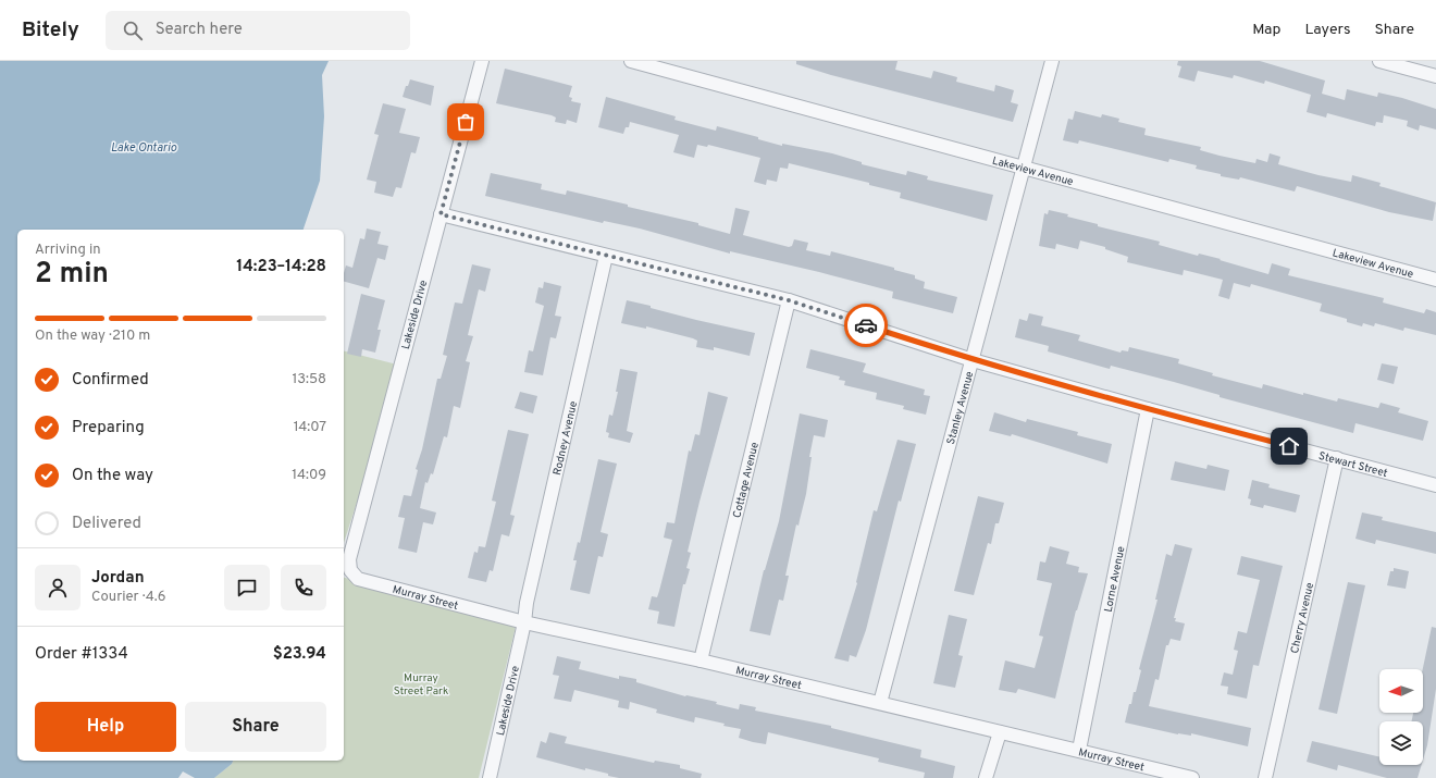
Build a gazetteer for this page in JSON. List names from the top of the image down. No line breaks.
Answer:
{"streets":{"street":["Lakeview Avenue","Lakeside Drive","Stanley Avenue","Rodney Avenue","Stewart Street","Cottage Avenue","Lorne Avenue","Murray Street","Cherry Avenue"]},"crossings":[["Lakeview Avenue","Stanley Avenue"],["Lakeside Drive","Rodney Avenue"],["Lakeside Drive","Stewart Street"],["Lakeside Drive","Murray Street"],["Stanley Avenue","Stewart Street"],["Stanley Avenue","Murray Street"],["Rodney Avenue","Stewart Street"],["Rodney Avenue","Murray Street"],["Stewart Street","Cottage Avenue"],["Stewart Street","Lorne Avenue"],["Stewart Street","Cherry Avenue"],["Cottage Avenue","Murray Street"],["Lorne Avenue","Murray Street"]],"water":["Lake Ontario"],"parks":["Murray Street Park"],"north":"left","page":{"header":"Bitely","search":"Search here","nav":["Map","Layers","Share"],"heading":["2 min","Arriving in","14:23–14:28"],"panel":["Jordan","Courier · 4.6","Order #1334","$23.94"],"bar":"On the way · 210 m","list":[["Confirmed","13:58"],["Preparing","14:07"],["On the way","14:09"],"Delivered"],"buttons":["Help","Share"]}}
